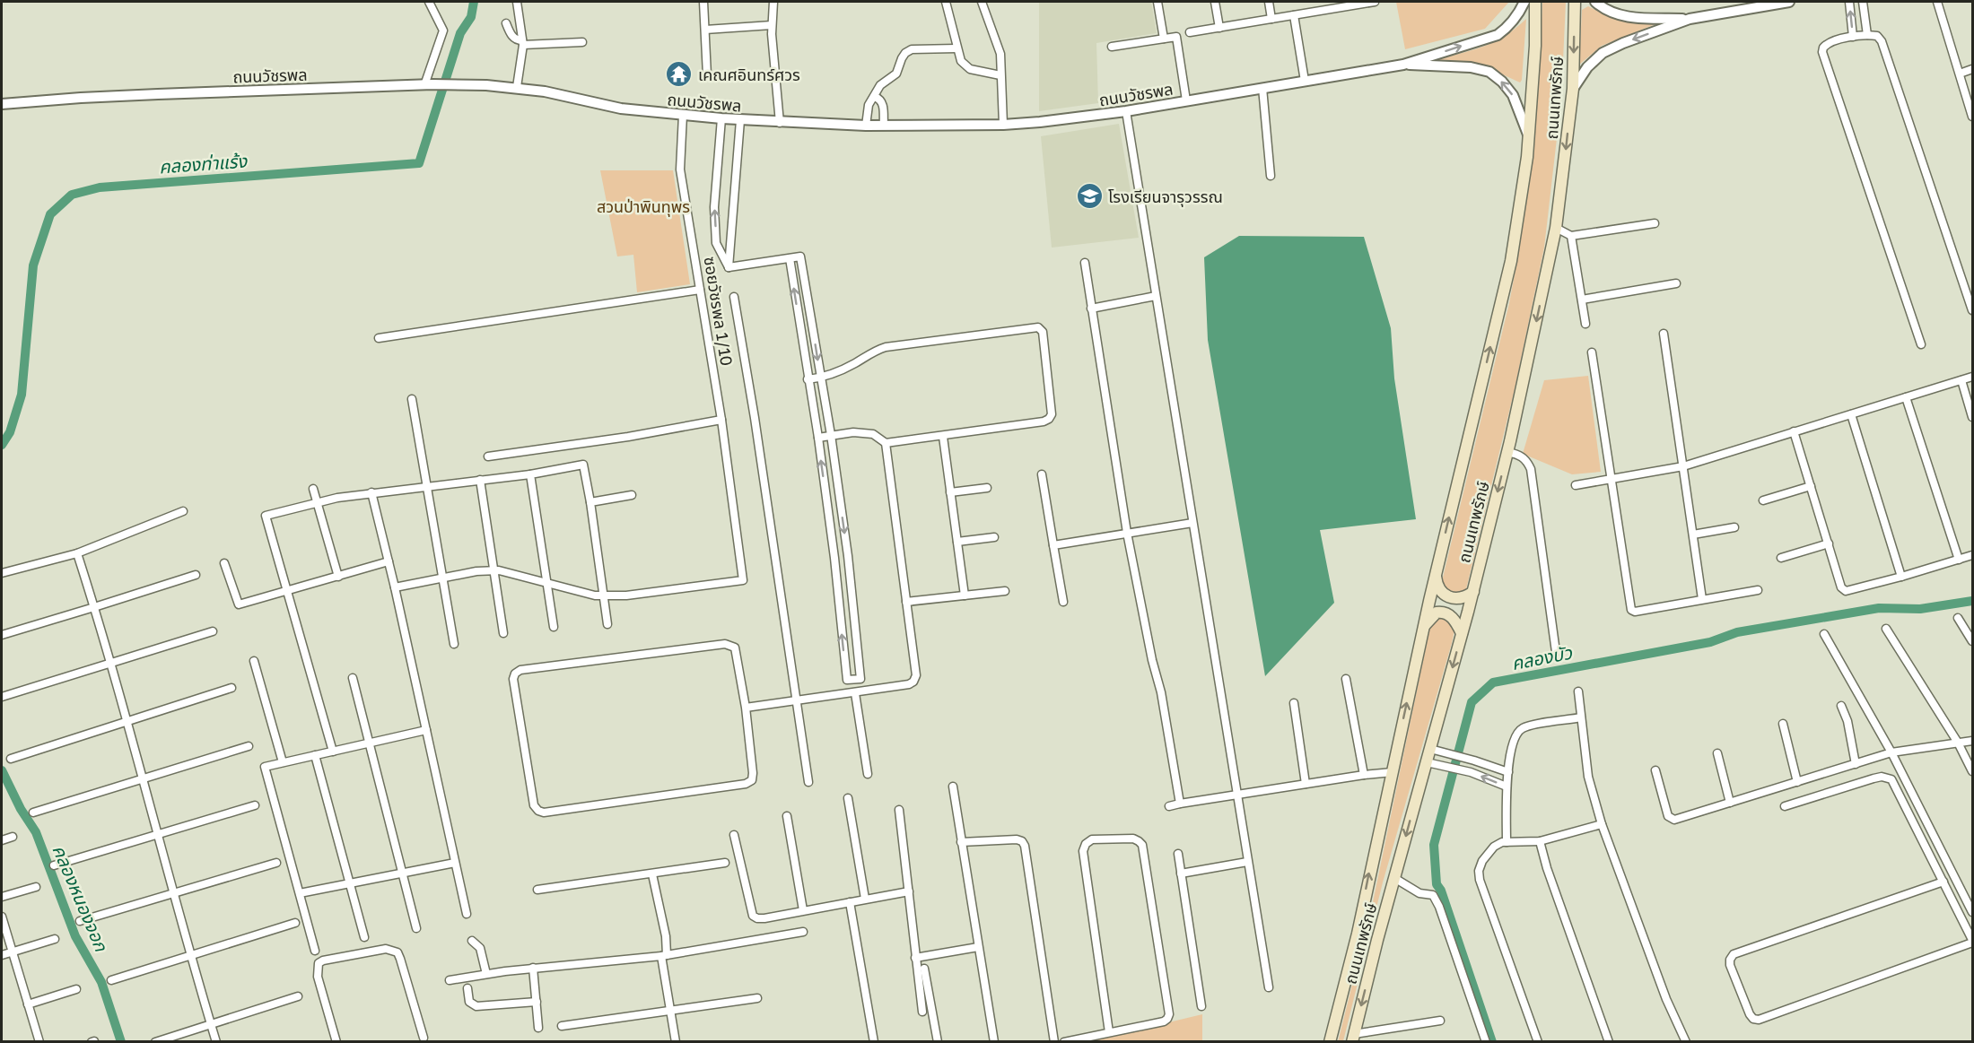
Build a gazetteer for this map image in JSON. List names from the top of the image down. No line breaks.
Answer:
{"streets":{"main road":["ถนนเทพรักษ์"],"street":["ถนนวัชรพล","ซอยวัชรพล 1/10"]},"crossings":[["ถนนวัชรพล","ถนนเทพรักษ์"],["ถนนวัชรพล","ซอยวัชรพล 1/10"]],"water":["คลองท่าแร้ง","คลองบัว","คลองหนองจอก"],"parks":["สวนป่าพินทุพร"],"places":{"temple":["เคณศอินทร์ศวร"],"school or university":["โรงเรียนจารุวรรณ"]}}
